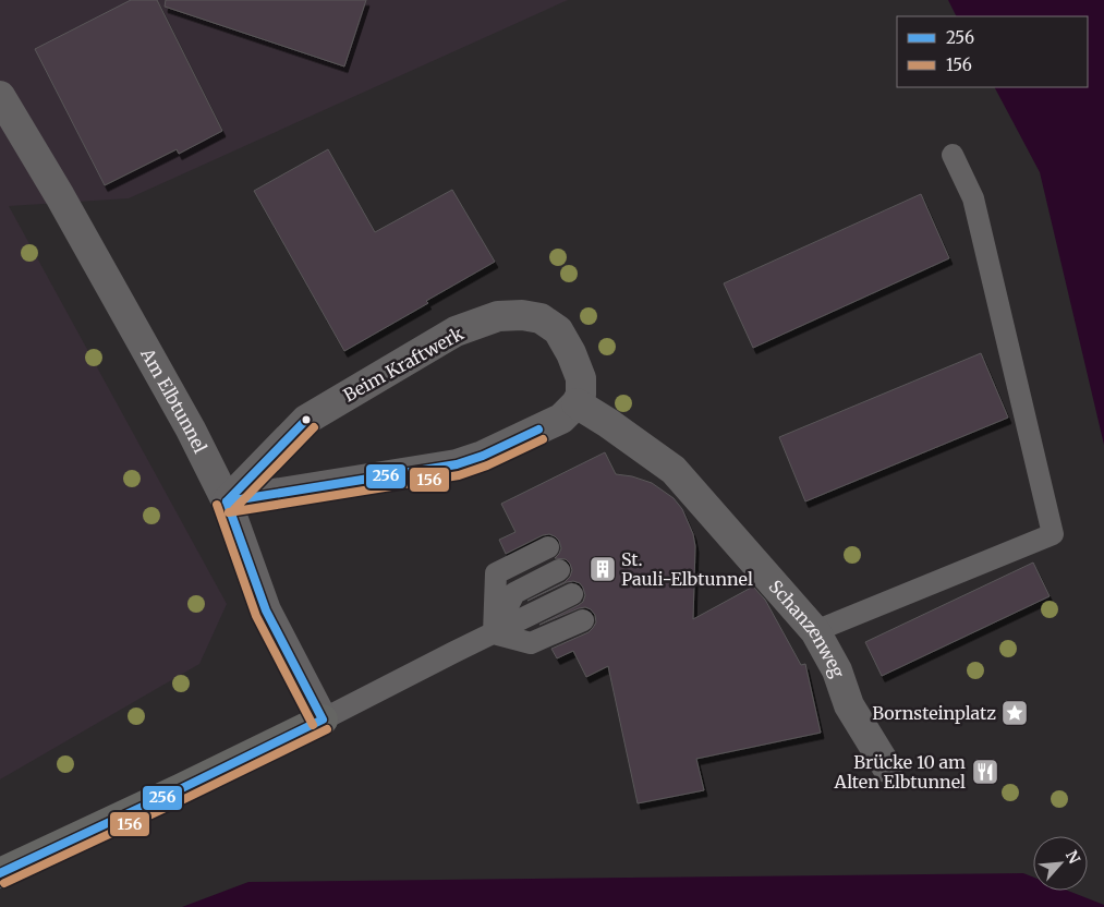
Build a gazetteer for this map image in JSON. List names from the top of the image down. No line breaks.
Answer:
{"streets":{"street":["Beim Kraftwerk","Am Elbtunnel","Schanzenweg"]},"crossings":[["Beim Kraftwerk","Am Elbtunnel"],["Beim Kraftwerk","Schanzenweg"]],"places":{"building":["St. Pauli-Elbtunnel"],"place":["Bornsteinplatz"],"restaurant":["Brücke 10 am Alten Elbtunnel"]},"lines":["transit line 256","transit line 156"],"legend":["256","156"],"north":"top right"}
